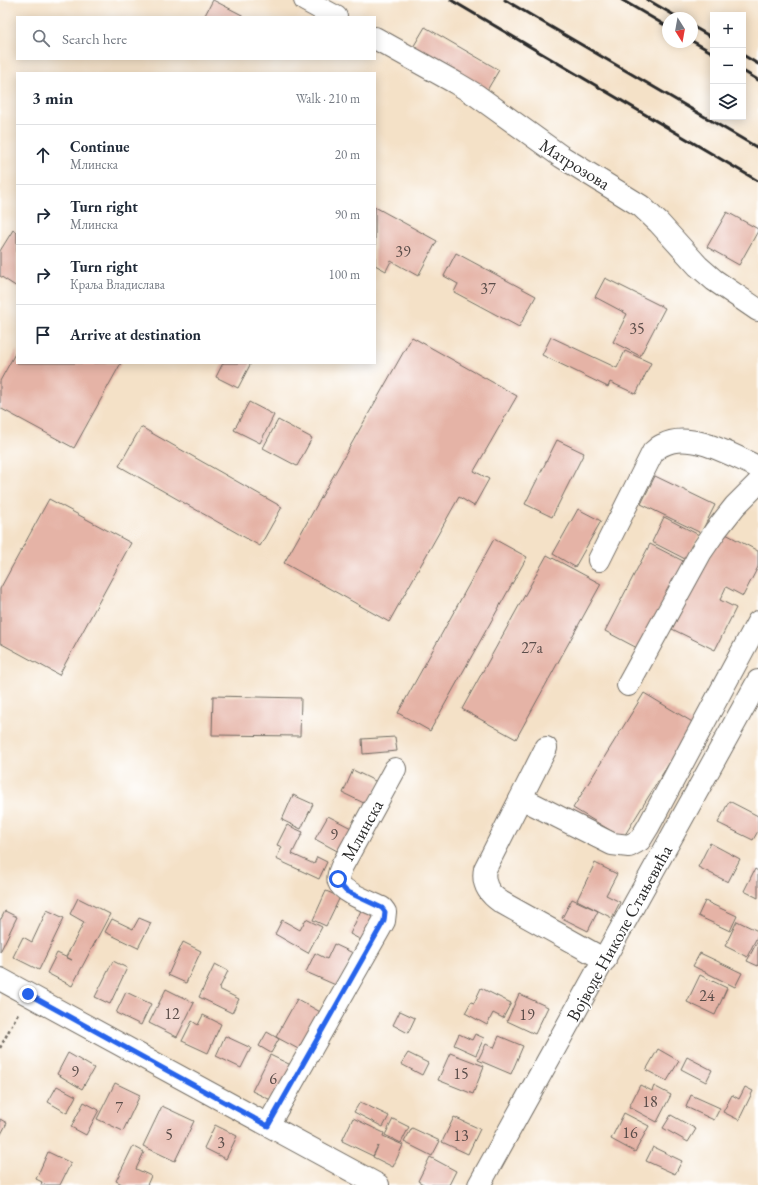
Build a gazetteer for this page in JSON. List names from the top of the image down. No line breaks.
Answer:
{"streets":{"street":["Матрозова","Млинска","Војводе Николе Стањевића"]},"house_numbers":["39","37","35","27a","9","24","12","19","9","15","6","18","7","16","5","13","3"],"north":"bottom","page":{"map_buttons":["+","−"],"search":"Search here","heading":["3 min","Walk · 210 m"],"list":[["Continue","Млинска","20 m"],["Turn right","Млинска","90 m"],["Turn right","Краља Владислава","100 m"],"Arrive at destination"]}}
